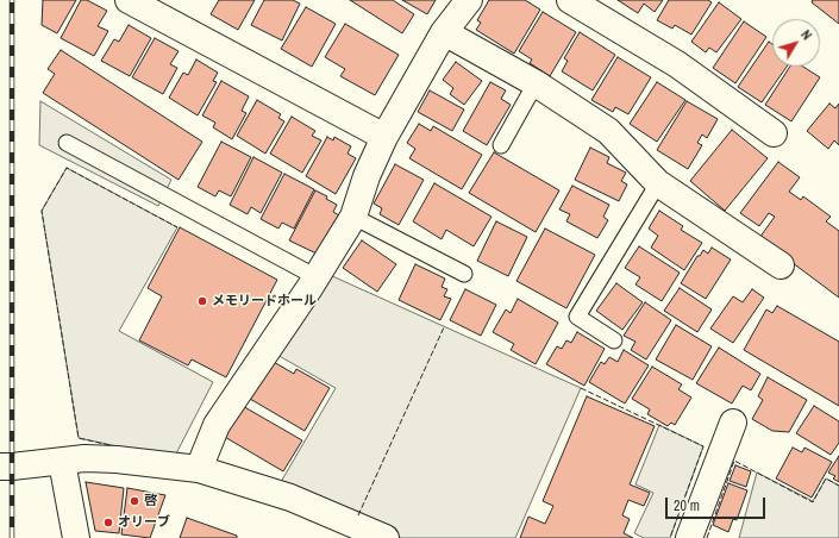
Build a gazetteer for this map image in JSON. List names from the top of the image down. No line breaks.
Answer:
{"places":["メモリードホール","啓","オリーブ"],"scale_bar":"20 m","north":"top right"}
